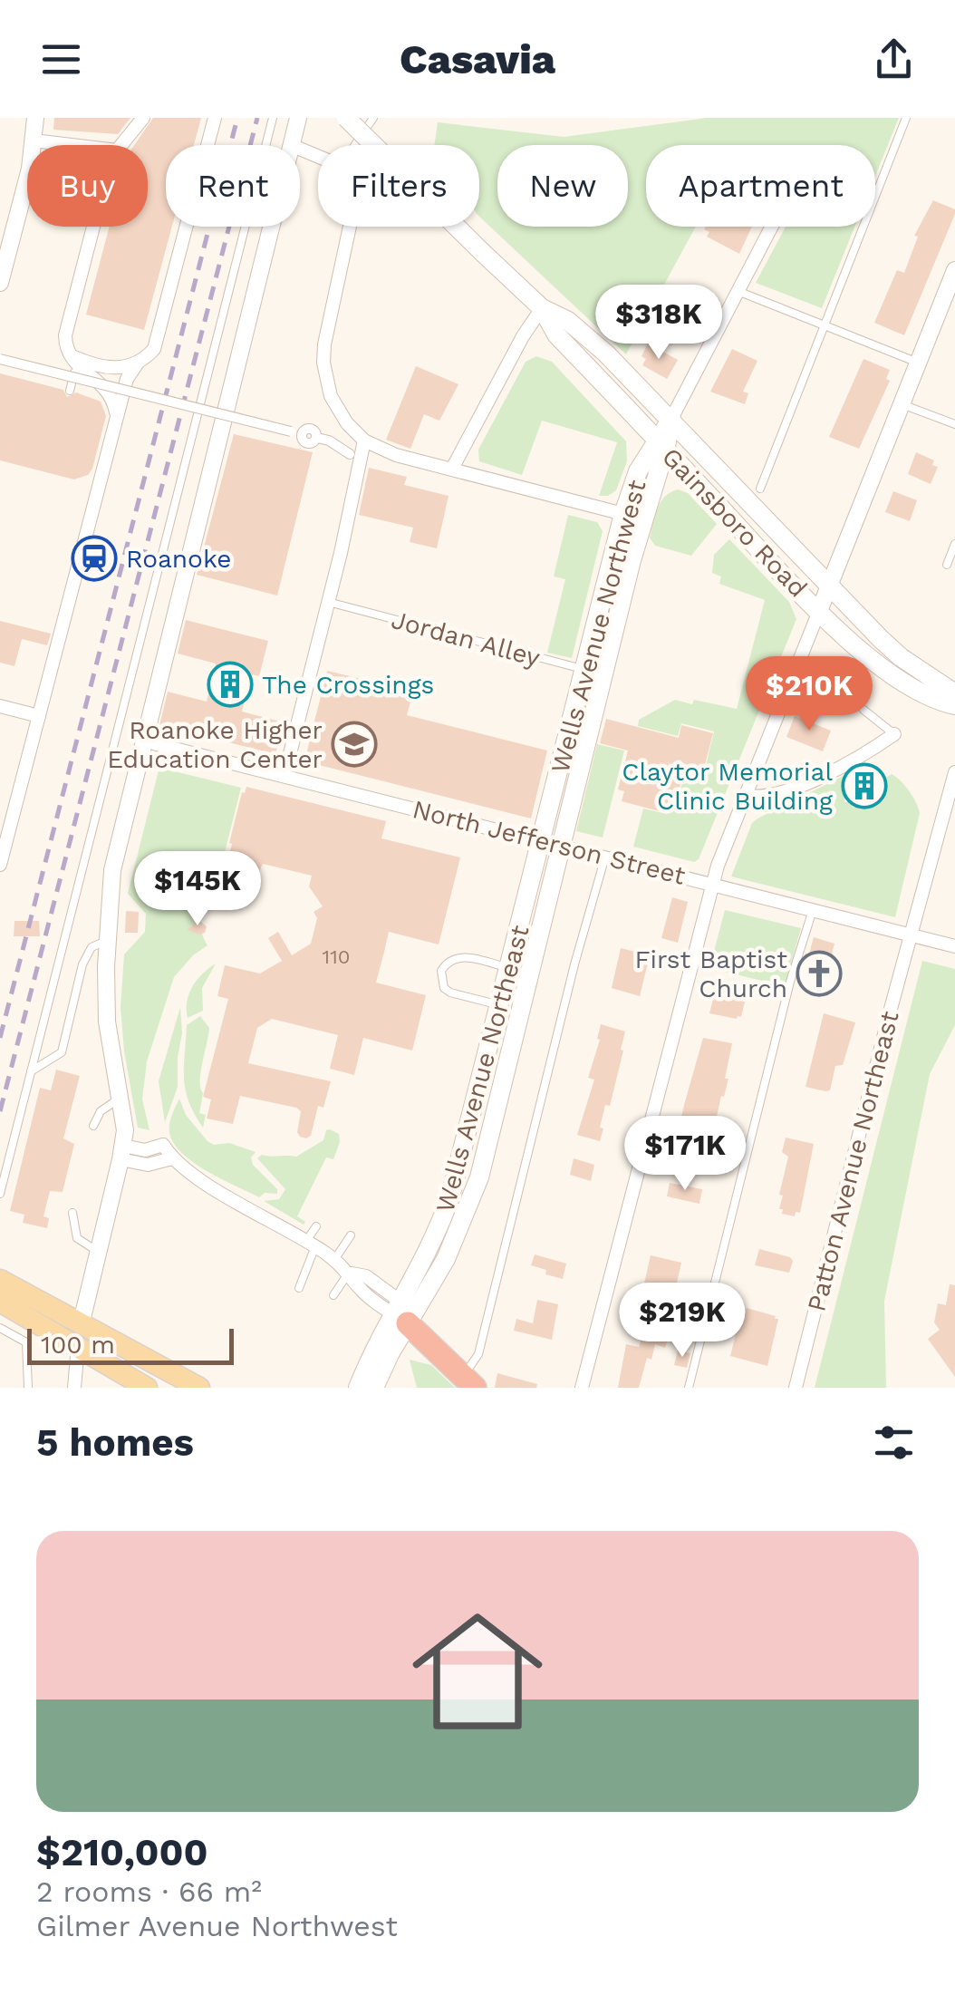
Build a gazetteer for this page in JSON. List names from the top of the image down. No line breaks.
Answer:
{"streets":{"main road":["Gainsboro Road","Wells Avenue Northwest","Wells Avenue Northeast"],"street":["North Jefferson Street","Patton Avenue Northeast"],"lane":["Jordan Alley"]},"crossings":[["Gainsboro Road","Wells Avenue Northwest"],["Wells Avenue Northwest","Jordan Alley"],["Wells Avenue Northwest","North Jefferson Street"],["Wells Avenue Northwest","Wells Avenue Northeast"],["North Jefferson Street","Wells Avenue Northeast"],["North Jefferson Street","Patton Avenue Northeast"]],"places":{"station":["Roanoke"],"building":["The Crossings","Claytor Memorial Clinic Building"],"school or university":["Roanoke Higher Education Center"],"church":["First Baptist Church"]},"house_numbers":["110"],"scale_bar":"100 m","page":{"header":"Casavia","chip":["Buy","Rent","Filters","New","Apartment"],"price":["$318K","$210K","$145K","$171K","$219K"],"scale":"100 m","heading":"5 homes","list":[{"name":"$210,000","note":"2 rooms · 66 m² · Gilmer Avenue Northwest"}]}}
